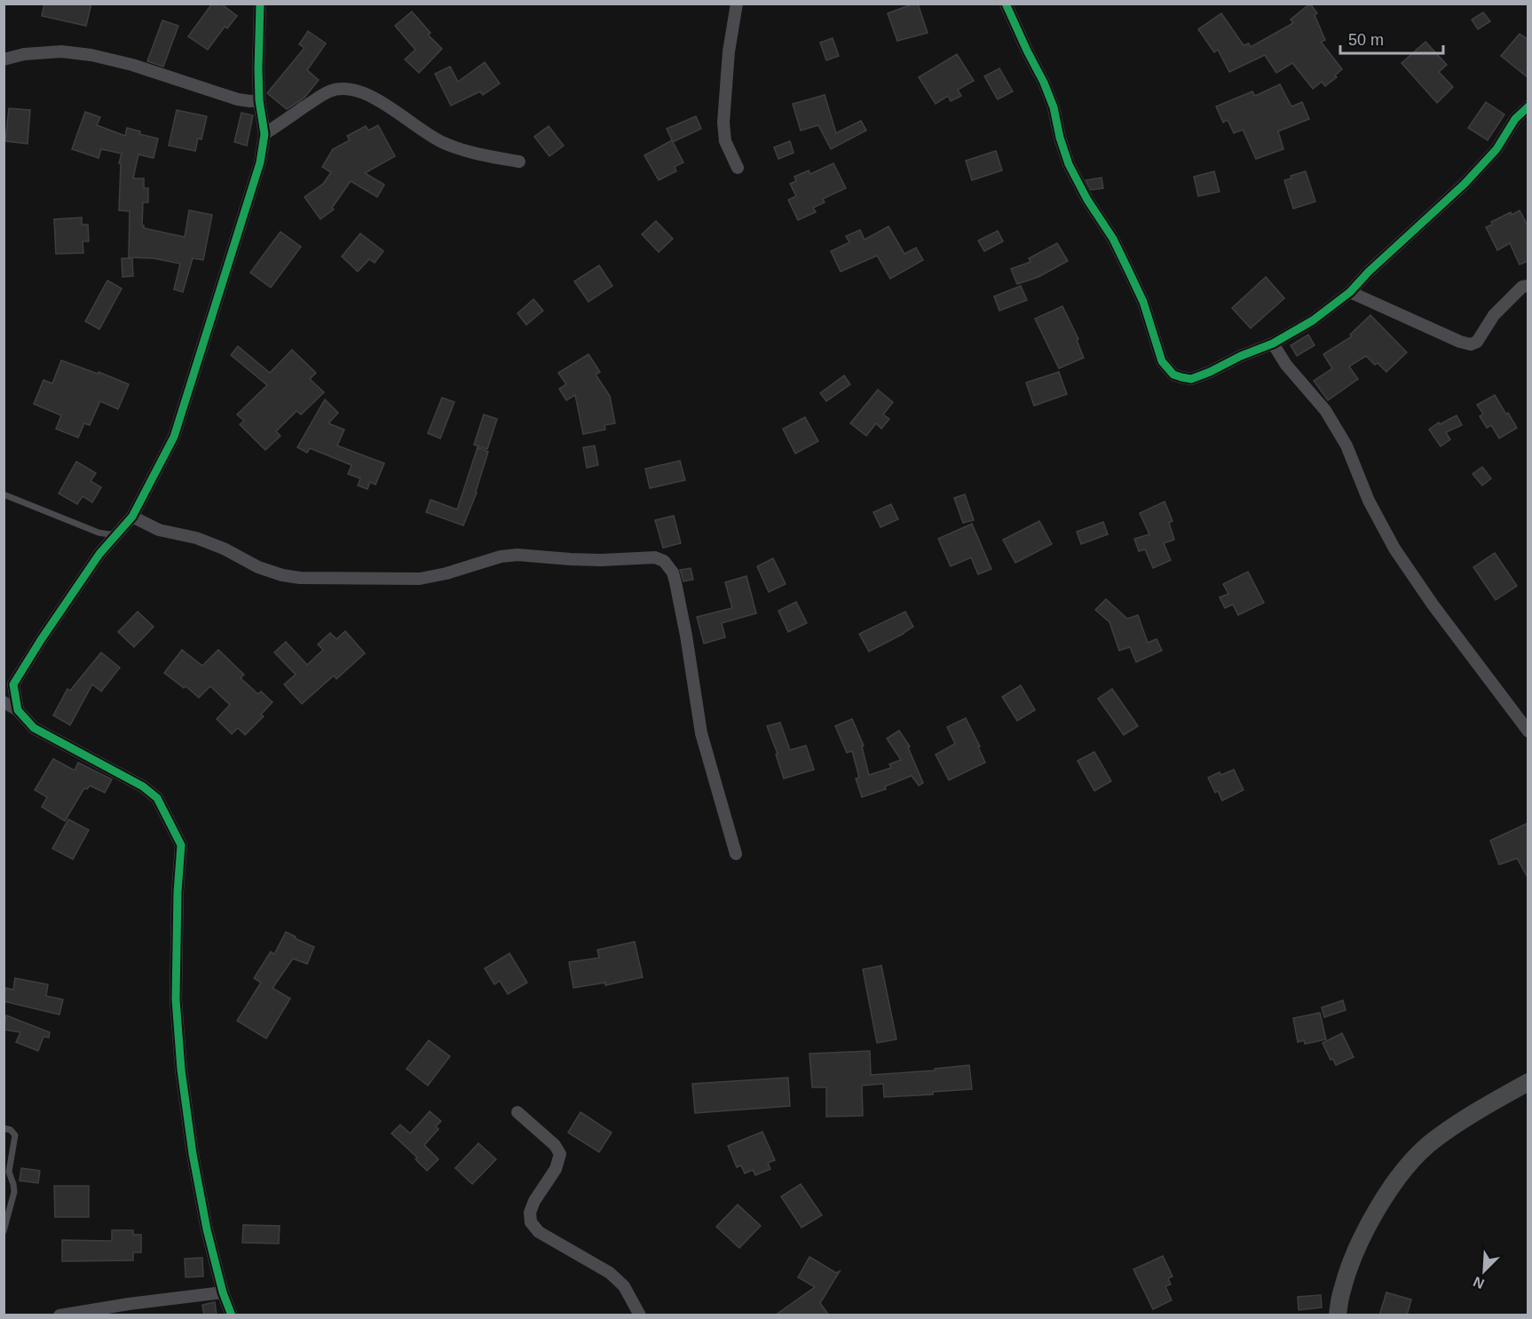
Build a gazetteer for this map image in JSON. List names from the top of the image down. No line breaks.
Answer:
{"scale_bar":"50 m","north":"bottom left"}
